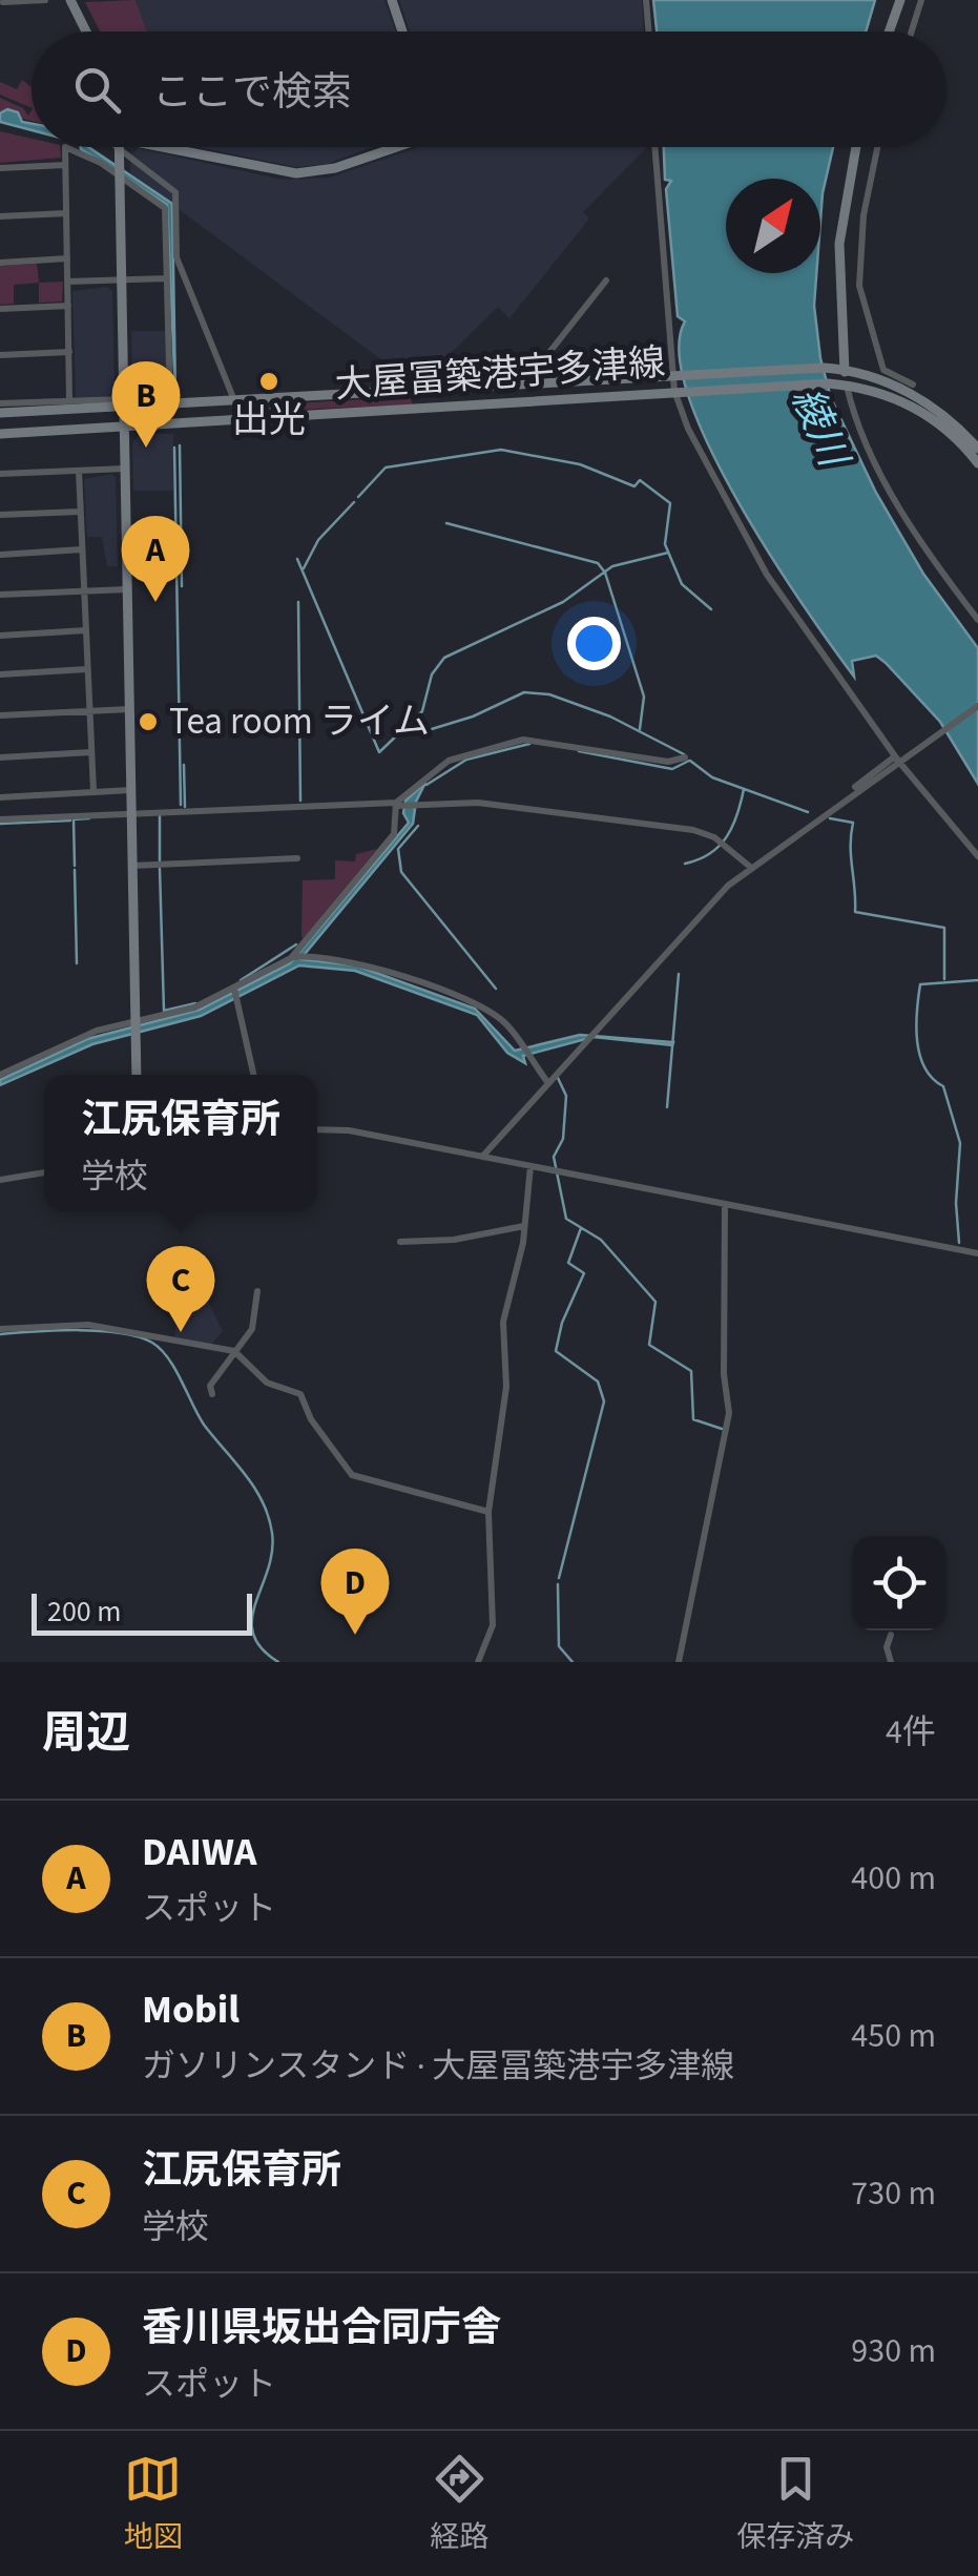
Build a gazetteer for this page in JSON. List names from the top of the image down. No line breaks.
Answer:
{"streets":{"main road":["大屋冨築港宇多津線"]},"water":["綾川"],"places":["出光","Tea room ライム"],"scale_bar":"200 m","north":"top right","page":{"search":"ここで検索","pins":["B","A","C","D"],"popup":["江尻保育所","学校"],"scale":"200 m","heading":["周辺","4件"],"list":[{"mark":"A","name":"DAIWA","note":"スポット","value":"400 m"},{"mark":"B","name":"Mobil","note":"ガソリンスタンド · 大屋冨築港宇多津線","value":"450 m"},{"mark":"C","name":"江尻保育所","note":"学校","value":"730 m"},{"mark":"D","name":"香川県坂出合同庁舎","note":"スポット","value":"930 m"}],"nav":["地図","経路","保存済み"]}}
